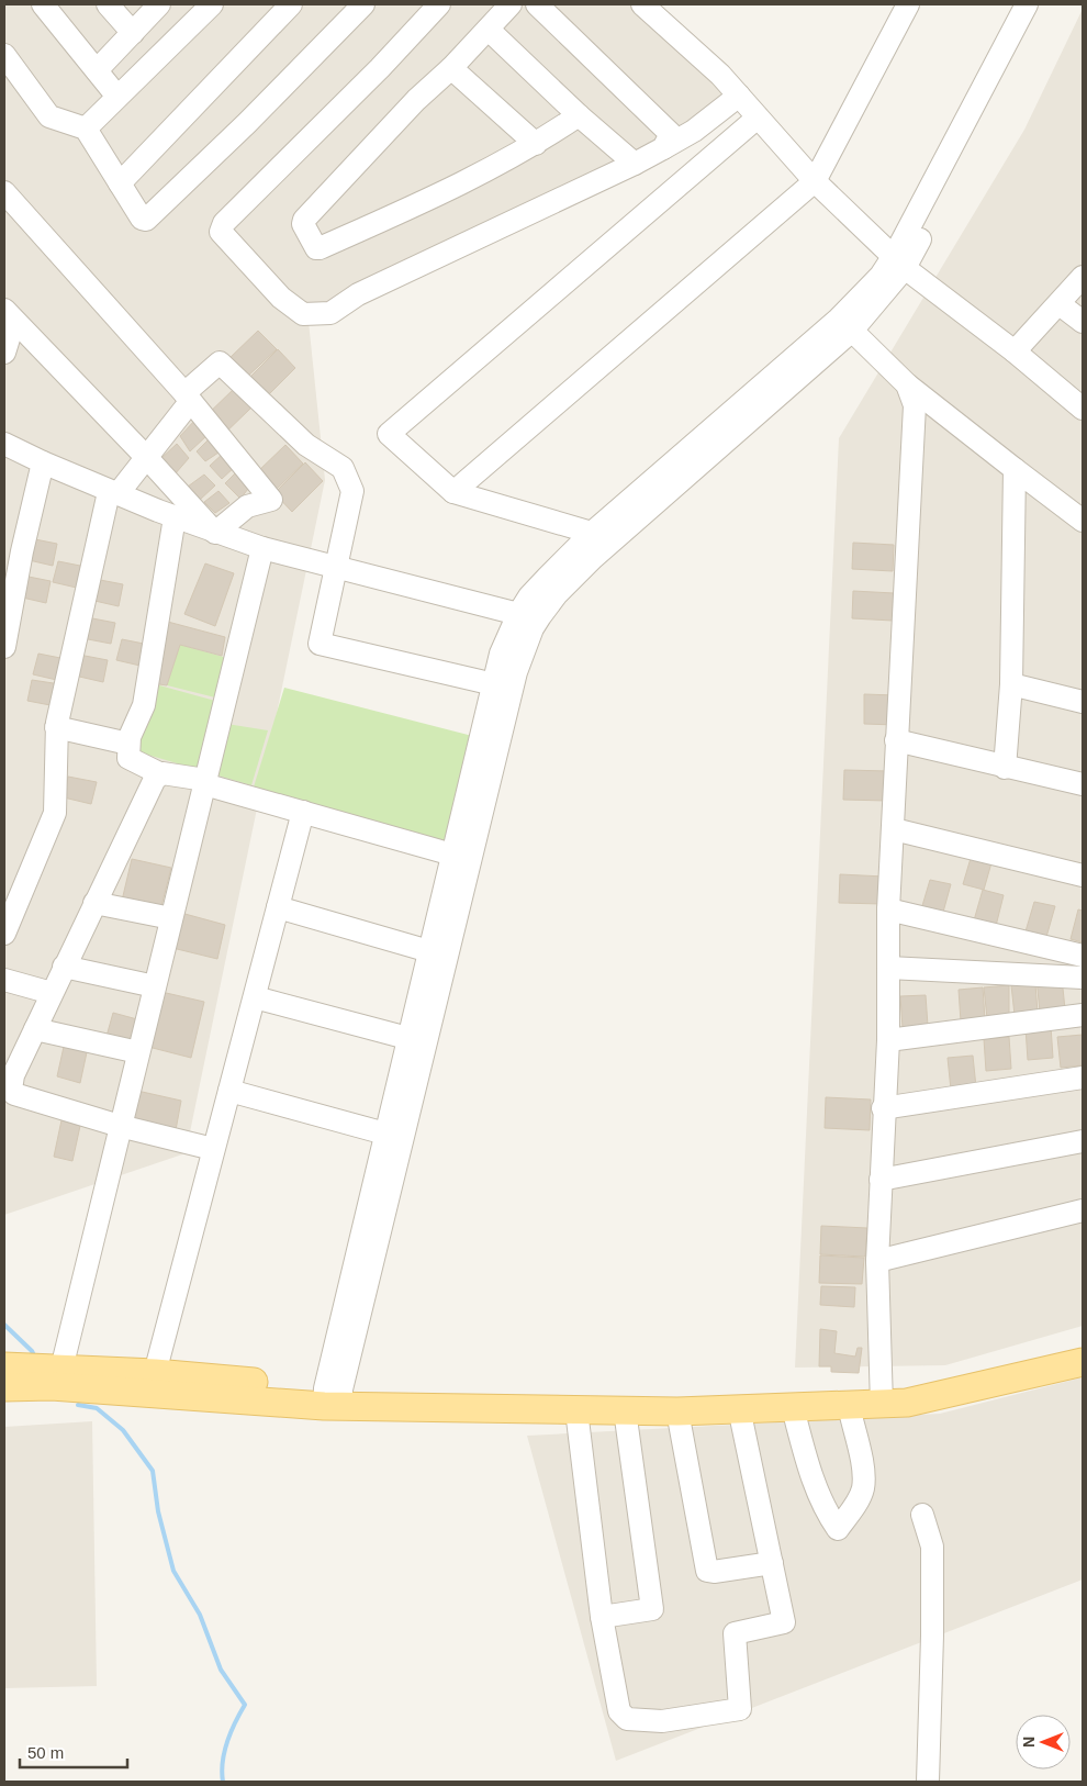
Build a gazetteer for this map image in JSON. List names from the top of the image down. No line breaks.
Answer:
{"scale_bar":"50 m","north":"left"}
